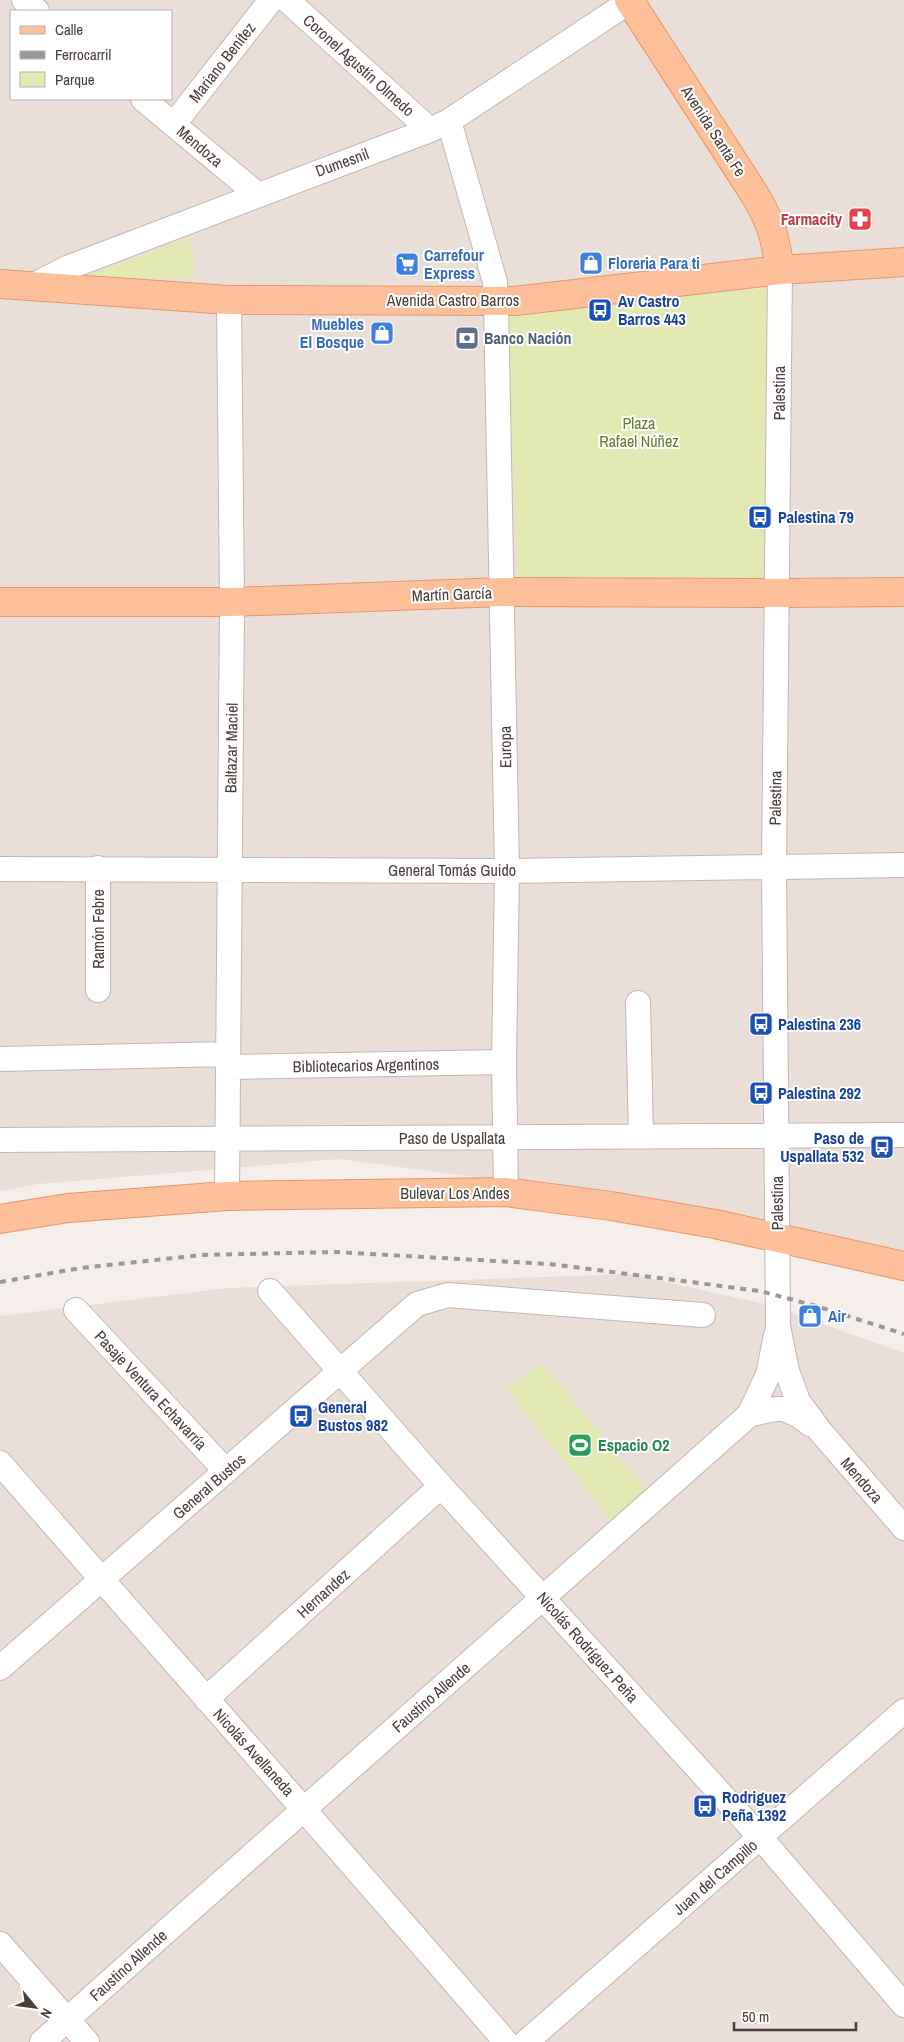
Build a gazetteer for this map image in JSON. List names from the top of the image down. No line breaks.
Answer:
{"streets":{"main road":["Avenida Santa Fe","Avenida Castro Barros","Martín García","Bulevar Los Andes"],"street":["Mariano Benítez","Coronel Agustín Olmedo","Mendoza","Dumesnil","Palestina","Europa","Baltazar Maciel","General Tomás Guido","Ramón Febre","Bibliotecarios Argentinos","Paso de Uspallata","Pasaje Ventura Echavarría","General Bustos","Hernandez","Nicolás Rodríguez Peña","Faustino Allende","Nicolás Avellaneda","Juan del Campillo"]},"crossings":[["Mariano Benítez","Mendoza"],["Coronel Agustín Olmedo","Dumesnil"],["Avenida Santa Fe","Dumesnil"],["Avenida Santa Fe","Avenida Castro Barros"],["Avenida Santa Fe","Palestina"],["Mendoza","Dumesnil"],["Mendoza","Palestina"],["Mendoza","Faustino Allende"],["Dumesnil","Avenida Castro Barros"],["Avenida Castro Barros","Palestina"],["Avenida Castro Barros","Europa"],["Avenida Castro Barros","Baltazar Maciel"],["Palestina","Martín García"],["Palestina","General Tomás Guido"],["Palestina","Paso de Uspallata"],["Palestina","Bulevar Los Andes"],["Palestina","Faustino Allende"],["Martín García","Europa"],["Martín García","Baltazar Maciel"],["Europa","General Tomás Guido"],["Europa","Bibliotecarios Argentinos"],["Europa","Paso de Uspallata"],["Europa","Bulevar Los Andes"],["Baltazar Maciel","General Tomás Guido"],["Baltazar Maciel","Bibliotecarios Argentinos"],["Baltazar Maciel","Paso de Uspallata"],["Baltazar Maciel","Bulevar Los Andes"],["General Tomás Guido","Ramón Febre"],["Pasaje Ventura Echavarría","General Bustos"],["General Bustos","Nicolás Rodríguez Peña"],["General Bustos","Nicolás Avellaneda"],["Hernandez","Nicolás Rodríguez Peña"],["Hernandez","Nicolás Avellaneda"],["Nicolás Rodríguez Peña","Faustino Allende"],["Nicolás Rodríguez Peña","Juan del Campillo"],["Faustino Allende","Nicolás Avellaneda"]],"parks":["Plaza Rafael Núñez"],"places":{"pharmacy":["Farmacity"],"shop":["Floreria Para ti","Muebles El Bosque","Air"],"supermarket":["Carrefour Express"],"bus stop":["Av Castro Barros 443","Palestina 79","Palestina 236","Palestina 292","Paso de Uspallata 532","General Bustos 982","Rodriguez Peña 1392"],"bank":["Banco Nación"],"sports":["Espacio O2"]},"legend":["Calle","Ferrocarril","Parque"],"scale_bar":"50 m","north":"bottom right"}
